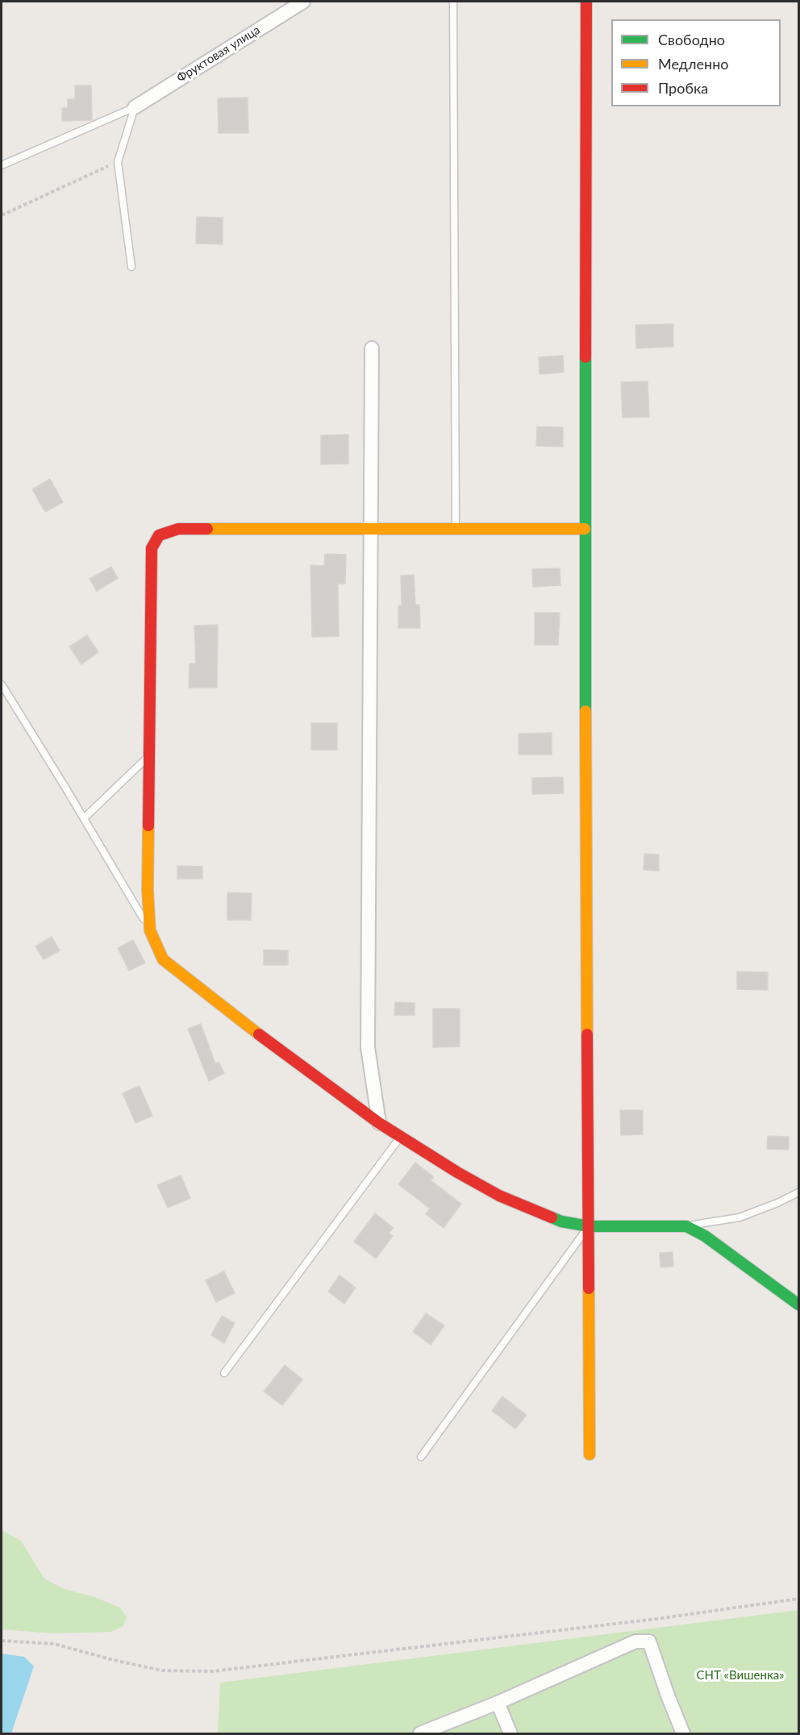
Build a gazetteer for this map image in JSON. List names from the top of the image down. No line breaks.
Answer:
{"streets":{"street":["Фруктовая улица"]},"parks":["СНТ «Вишенка»"],"legend":["Свободно","Медленно","Пробка"]}
